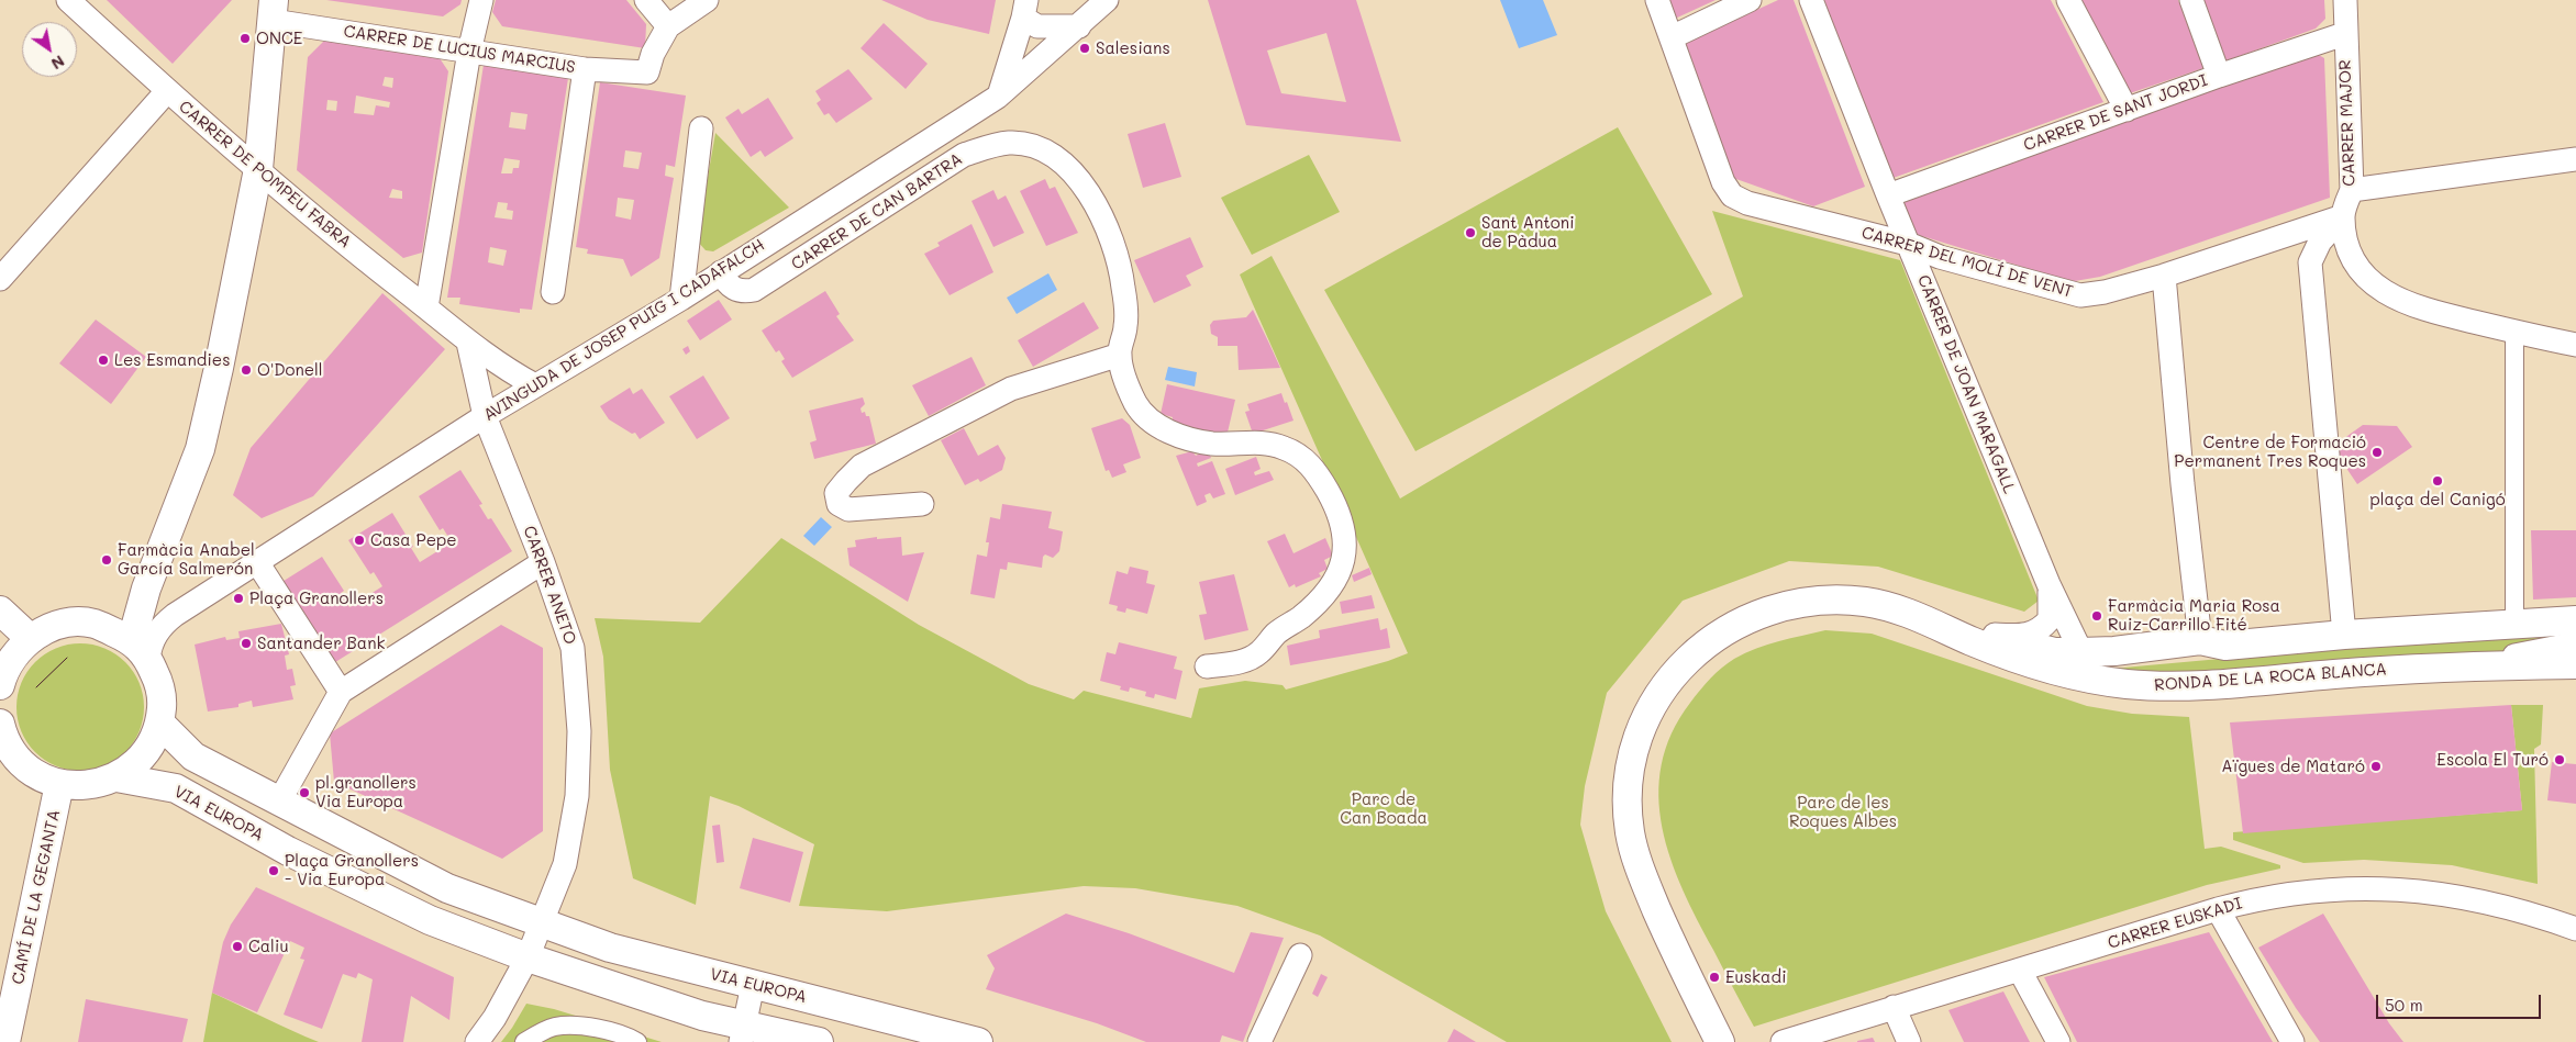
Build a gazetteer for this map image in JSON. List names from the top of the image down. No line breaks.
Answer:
{"streets":{"street":["CARRER DE LUCIUS MARCIUS","CARRER DE SANT JORDI","CARRER MAJOR","CARRER DE POMPEU FABRA","CARRER DE CAN BARTRA","CARRER DEL MOLÍ DE VENT","AVINGUDA DE JOSEP PUIG I CADAFALCH","CARRER DE JOAN MARAGALL","CARRER ANETO","RONDA DE LA ROCA BLANCA","VIA EUROPA","CAMÍ DE LA GEGANTA","CARRER EUSKADI"]},"crossings":[["CARRER DE SANT JORDI","CARRER MAJOR"],["CARRER DE SANT JORDI","CARRER DE JOAN MARAGALL"],["CARRER MAJOR","CARRER DEL MOLÍ DE VENT"],["CARRER DE POMPEU FABRA","AVINGUDA DE JOSEP PUIG I CADAFALCH"],["CARRER DE CAN BARTRA","AVINGUDA DE JOSEP PUIG I CADAFALCH"],["CARRER DEL MOLÍ DE VENT","CARRER DE JOAN MARAGALL"],["AVINGUDA DE JOSEP PUIG I CADAFALCH","CARRER ANETO"],["CARRER DE JOAN MARAGALL","RONDA DE LA ROCA BLANCA"],["CARRER ANETO","VIA EUROPA"]],"parks":["Parc de Can Boada","Parc de les Roques Albes"],"places":["ONCE","Salesians","Sant Antoni de Pàdua","Les Esmandies","O'Donell","Centre de Formació Permanent Tres Roques","plaça del Canigó","Casa Pepe","Farmàcia Anabel García Salmerón","Plaça Granollers","Farmàcia Maria Rosa Ruiz-Carrillo Fité","Santander Bank","Escola El Turó","Aïgues de Mataró","pl.granollers Via Europa","Plaça Granollers - Via Europa","Caliu","Euskadi"],"scale_bar":"50 m","north":"bottom right"}
